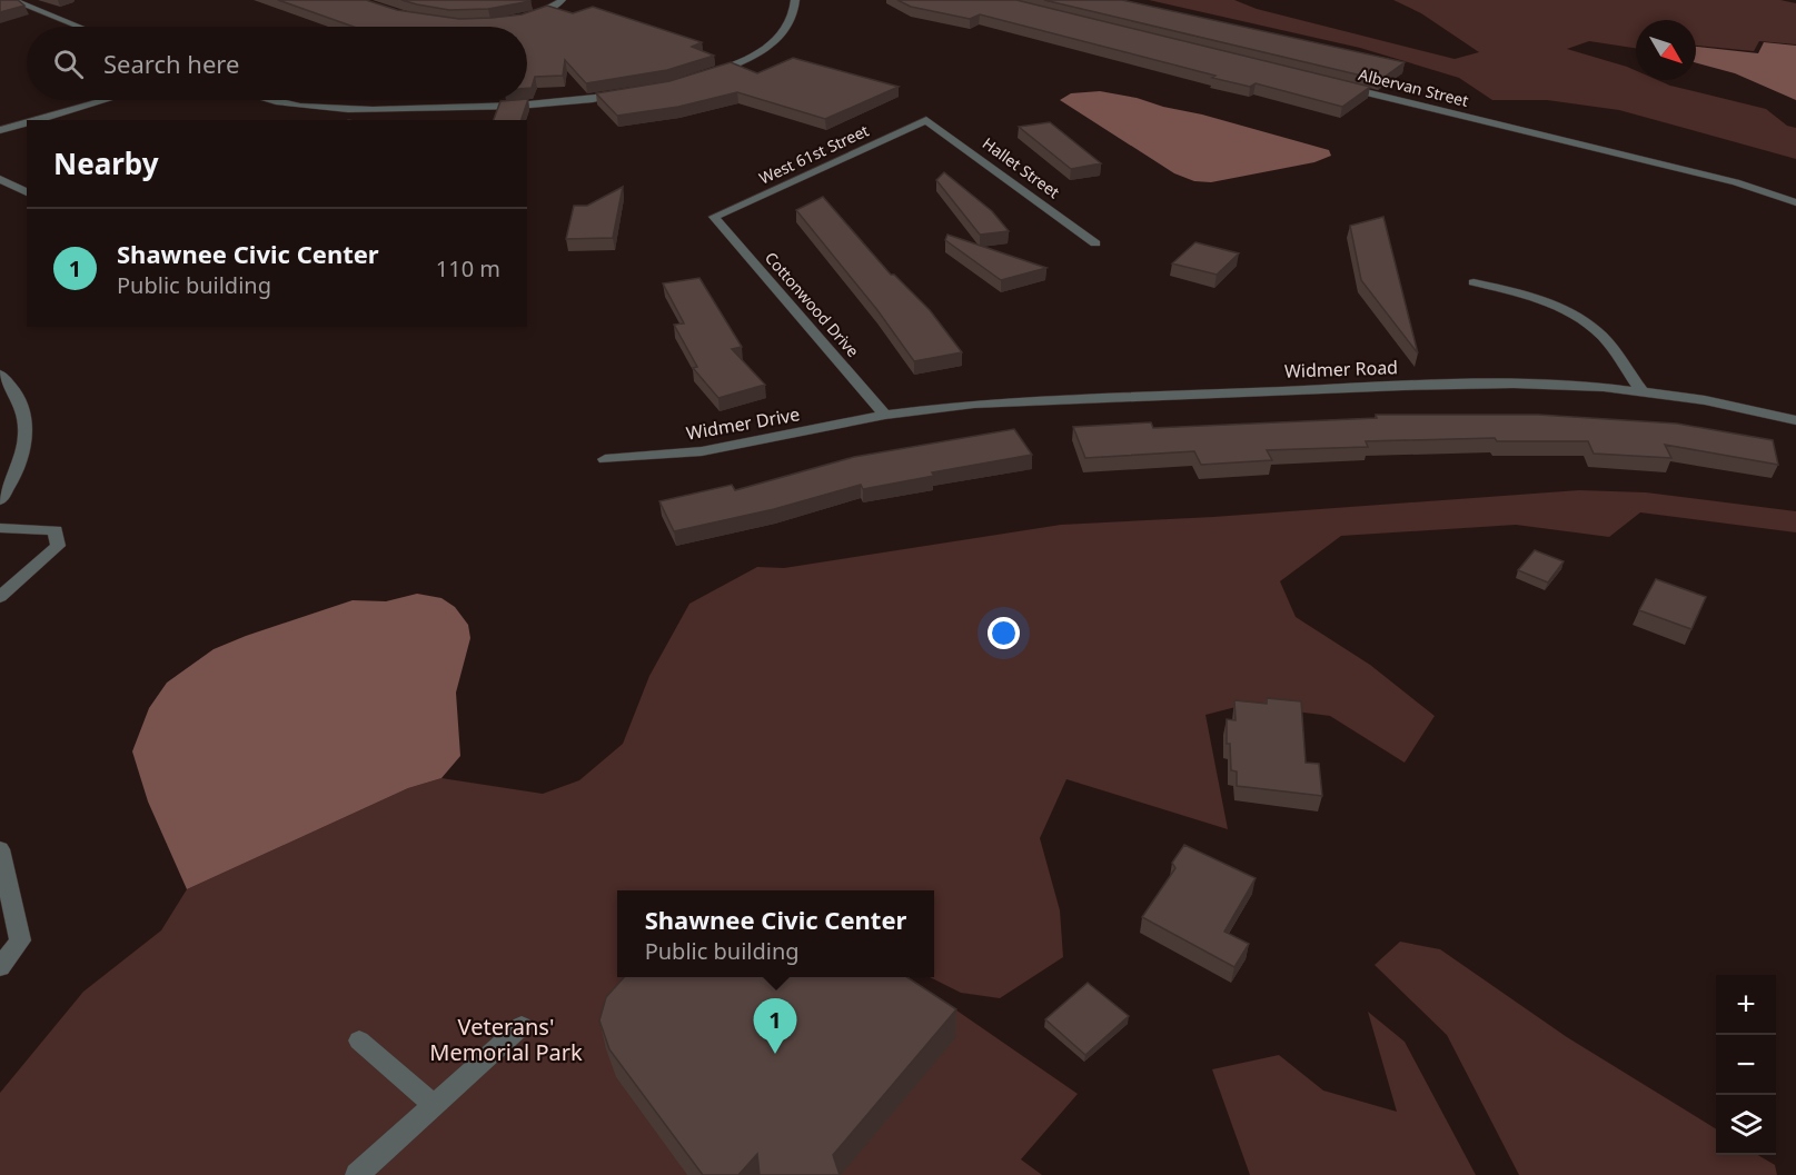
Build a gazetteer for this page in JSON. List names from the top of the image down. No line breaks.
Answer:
{"streets":{"street":["Albervan Street","West 61st Street","Hallet Street","Cottonwood Drive","Widmer Road","Widmer Drive"]},"crossings":[["West 61st Street","Hallet Street"],["West 61st Street","Cottonwood Drive"],["Cottonwood Drive","Widmer Road"],["Cottonwood Drive","Widmer Drive"],["Widmer Road","Widmer Drive"]],"parks":["Veterans' Memorial Park"],"north":"bottom right","page":{"search":"Search here","heading":"Nearby","list":[{"mark":"1","name":"Shawnee Civic Center","note":"Public building","value":"110 m"}],"popup":["Shawnee Civic Center","Public building"],"map_buttons":["+","−"],"pins":"1"}}
